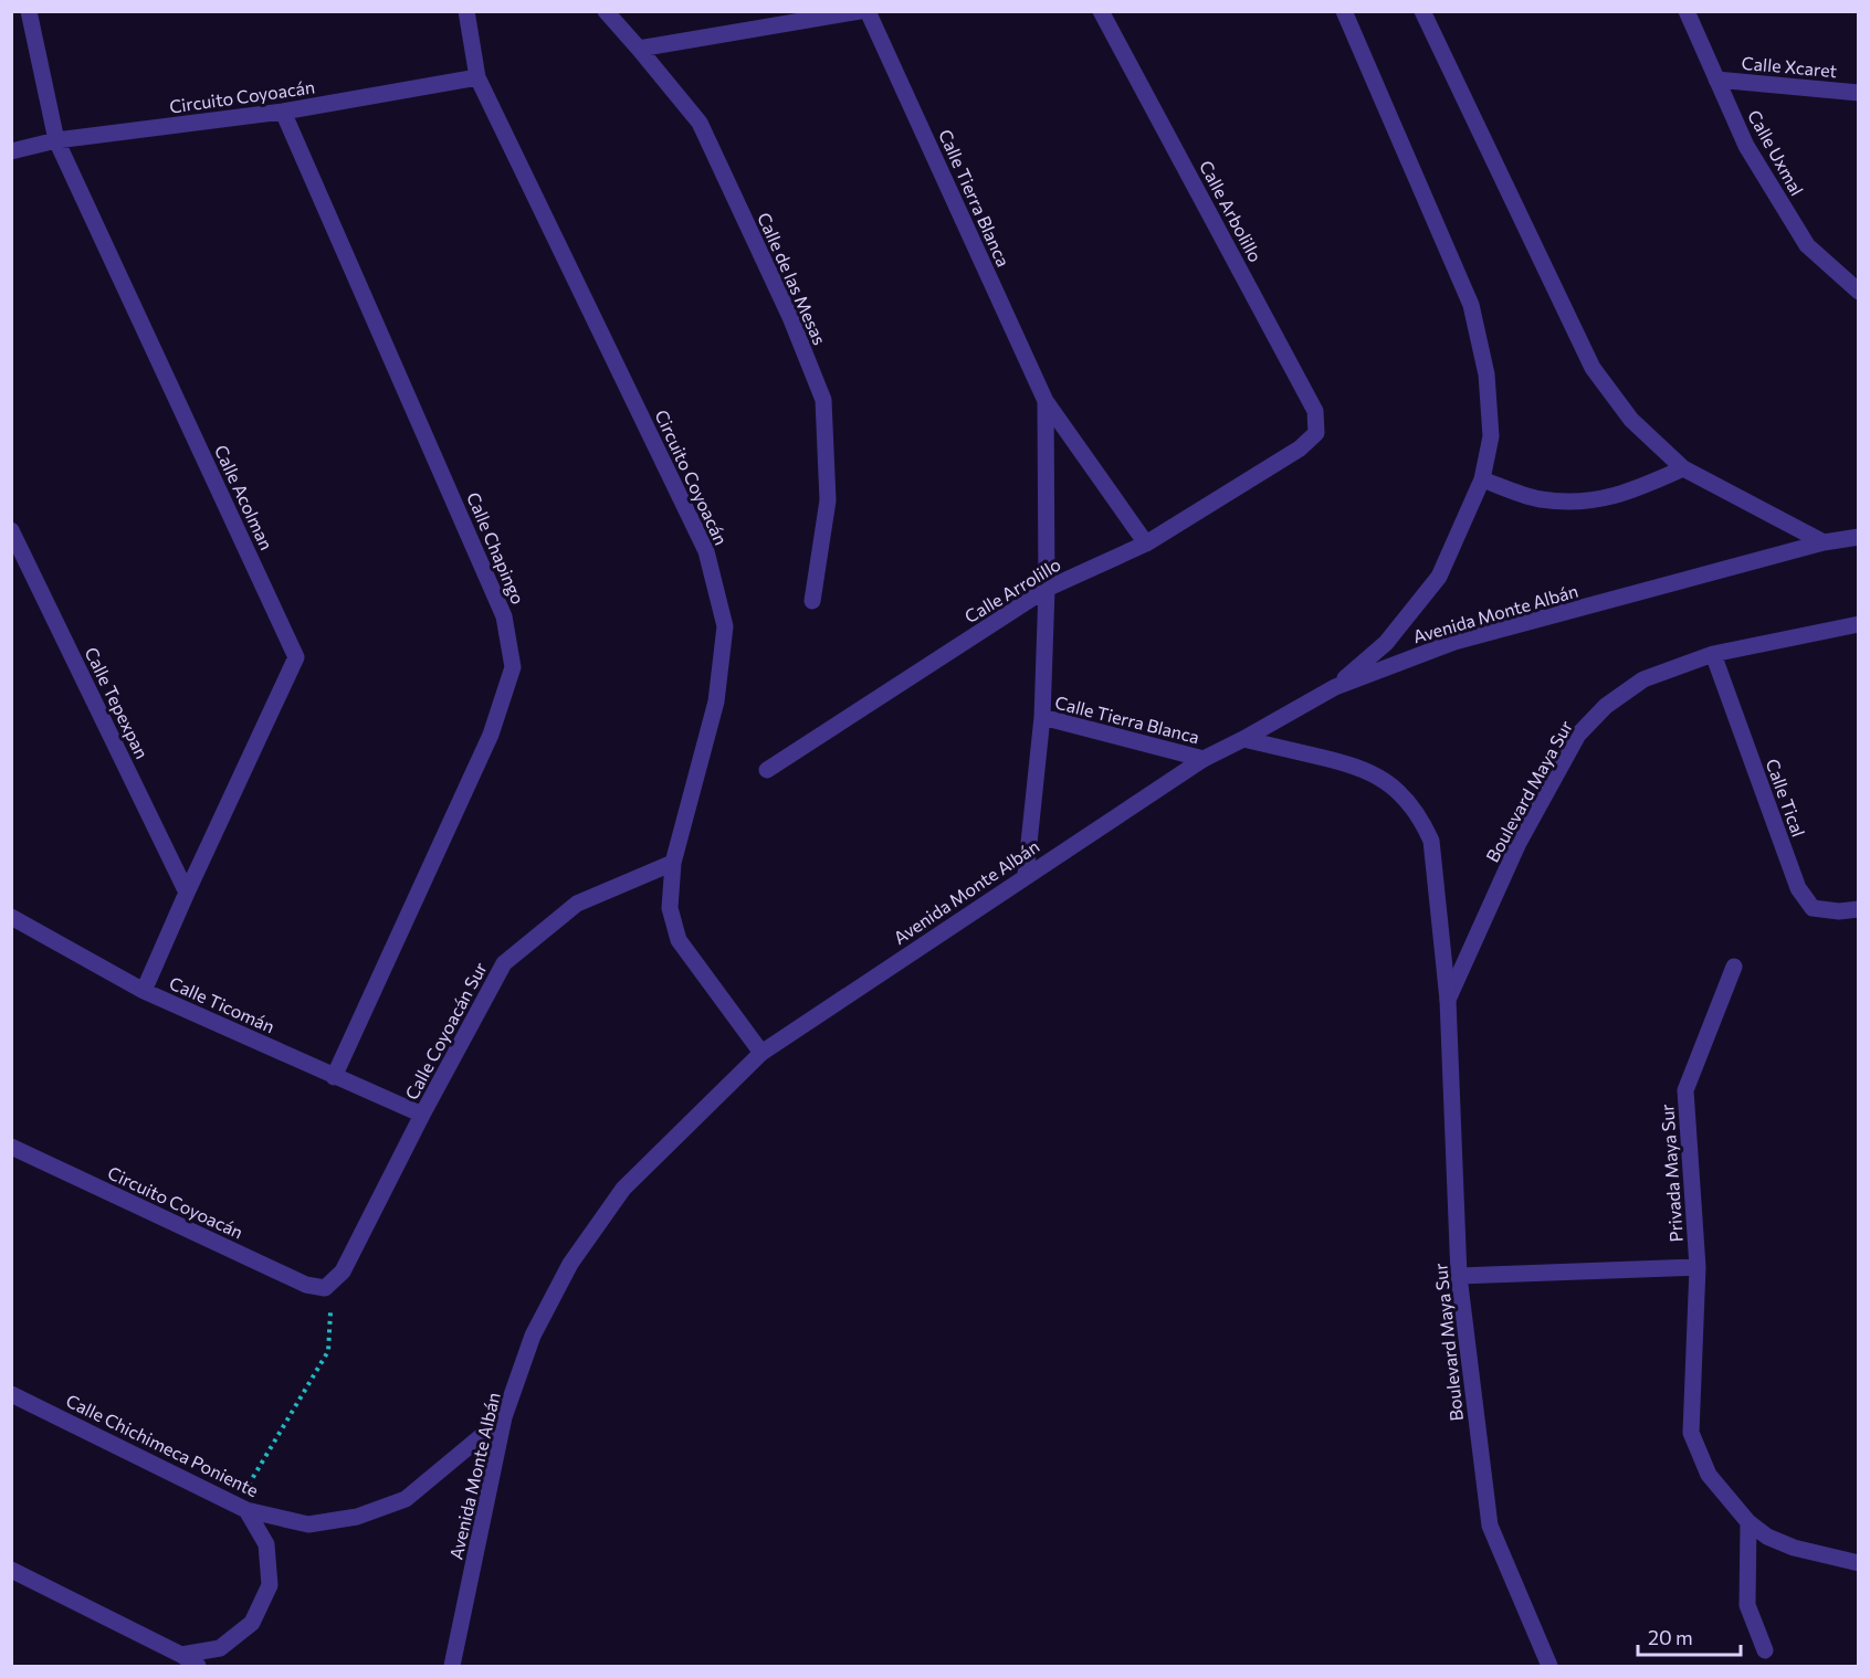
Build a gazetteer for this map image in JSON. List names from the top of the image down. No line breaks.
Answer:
{"streets":{"street":["Calle Xcaret","Circuito Coyoacán","Calle Uxmal","Calle Tierra Blanca","Calle Arbolillo","Calle de las Mesas","Calle Acolman","Calle Chapingo","Calle Arrolillo","Avenida Monte Albán","Calle Tepexpan","Boulevard Maya Sur","Calle Tical","Calle Ticomán","Calle Coyoacán Sur","Privada Maya Sur","Calle Chichimeca Poniente"]},"crossings":[["Calle Xcaret","Calle Uxmal"],["Circuito Coyoacán","Calle Acolman"],["Circuito Coyoacán","Calle Chapingo"],["Circuito Coyoacán","Avenida Monte Albán"],["Circuito Coyoacán","Calle Coyoacán Sur"],["Calle Tierra Blanca","Calle Arrolillo"],["Calle Tierra Blanca","Avenida Monte Albán"],["Calle Arbolillo","Calle Arrolillo"],["Calle Acolman","Calle Tepexpan"],["Calle Acolman","Calle Ticomán"],["Calle Chapingo","Calle Ticomán"],["Avenida Monte Albán","Boulevard Maya Sur"],["Avenida Monte Albán","Calle Chichimeca Poniente"],["Boulevard Maya Sur","Calle Tical"],["Calle Ticomán","Calle Coyoacán Sur"]],"scale_bar":"20 m"}
